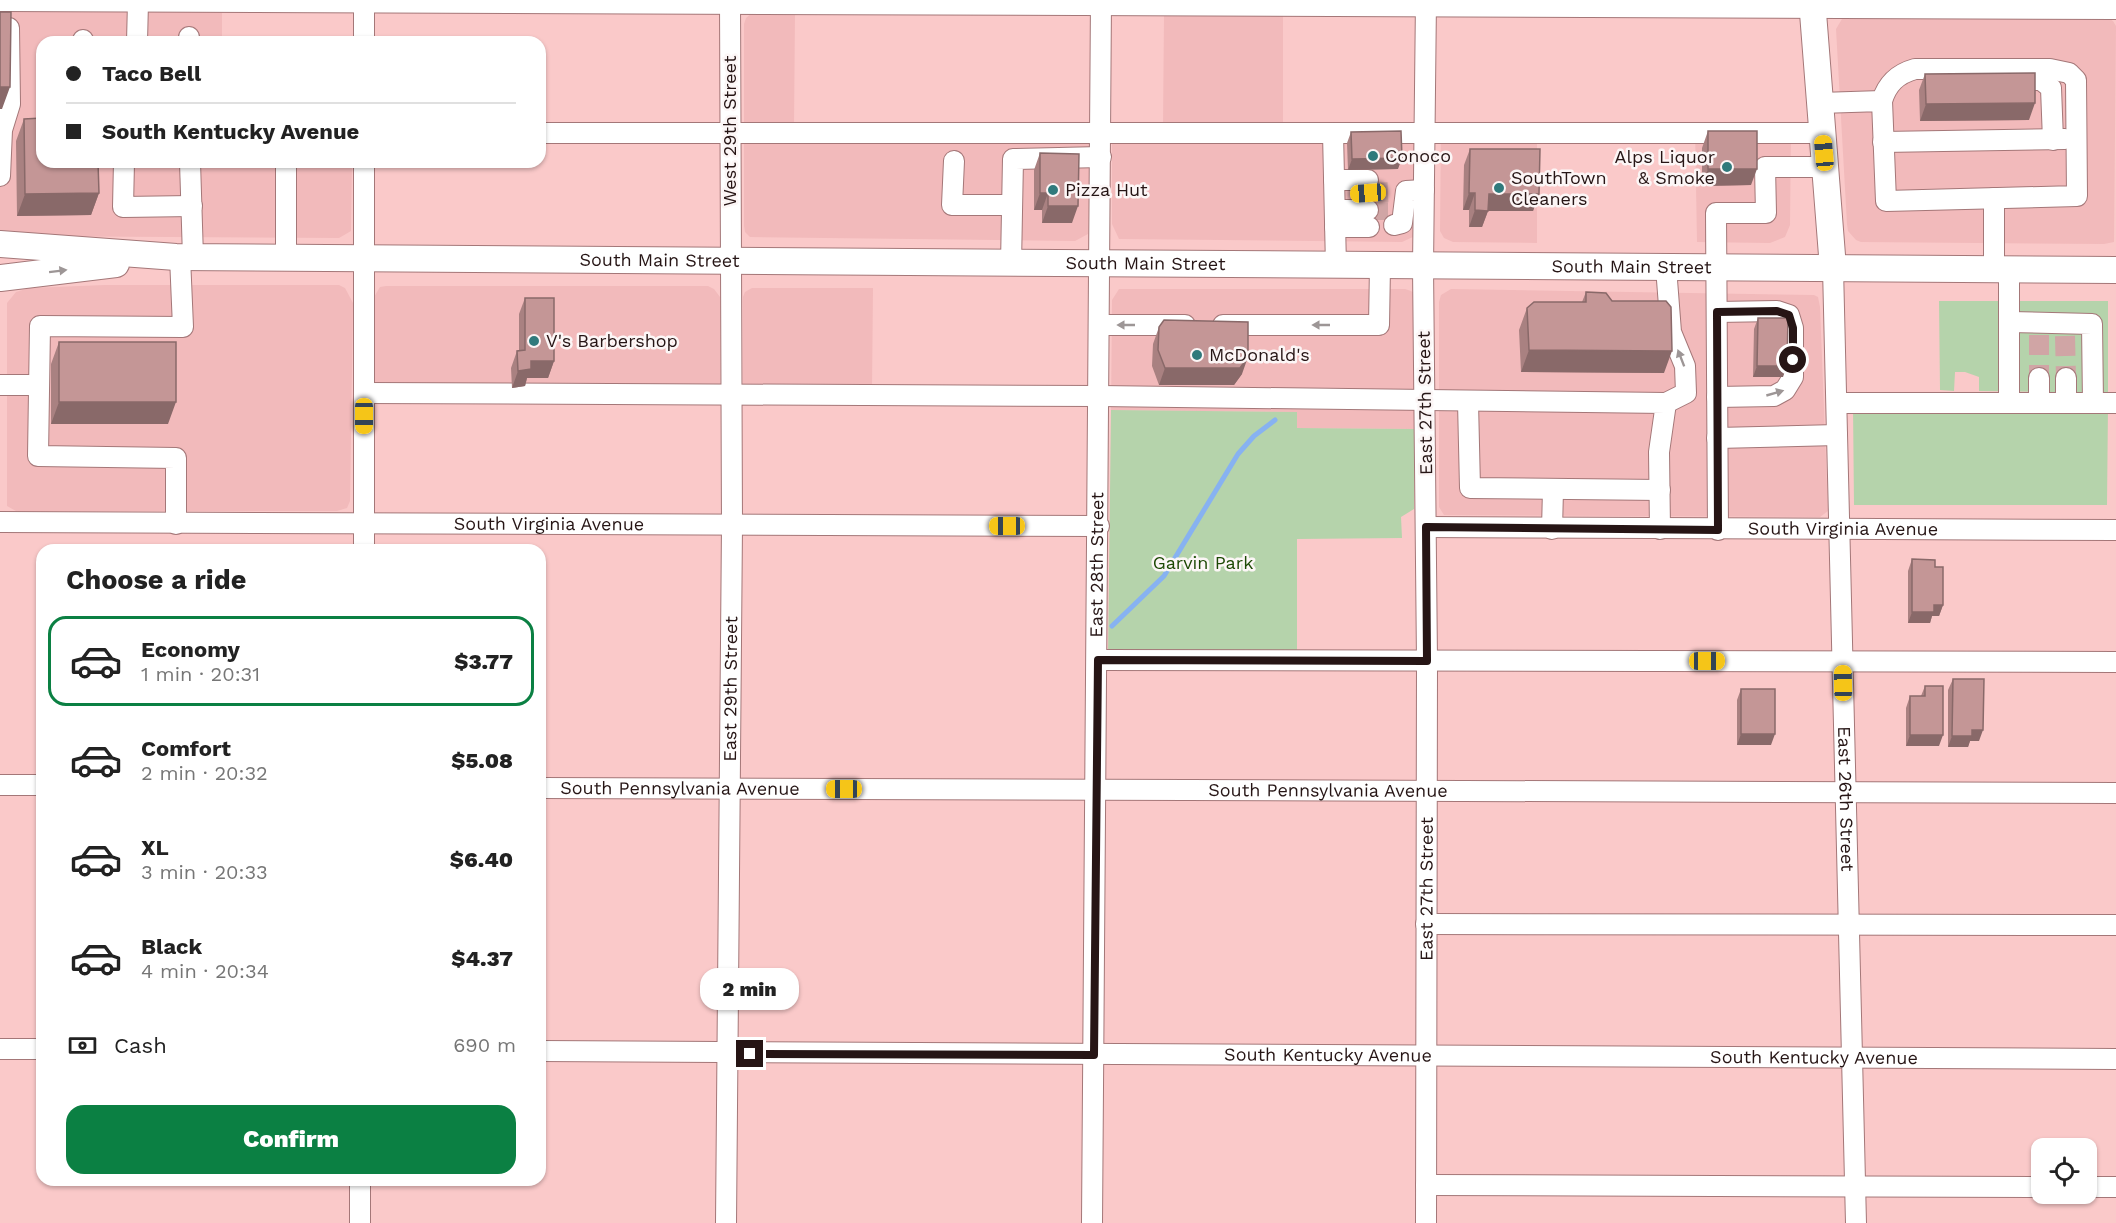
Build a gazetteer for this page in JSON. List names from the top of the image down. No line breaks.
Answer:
{"streets":{"main road":["South Main Street"],"street":["West 29th Street","East 27th Street","South Virginia Avenue","East 28th Street","East 29th Street","South Pennsylvania Avenue","East 26th Street","South Kentucky Avenue"]},"crossings":[["West 29th Street","South Main Street"],["West 29th Street","East 29th Street"],["South Main Street","East 27th Street"],["South Main Street","East 28th Street"],["South Main Street","East 29th Street"],["South Main Street","East 26th Street"],["East 27th Street","South Virginia Avenue"],["East 27th Street","South Pennsylvania Avenue"],["East 27th Street","South Kentucky Avenue"],["South Virginia Avenue","East 28th Street"],["South Virginia Avenue","East 29th Street"],["South Virginia Avenue","East 26th Street"],["East 28th Street","South Pennsylvania Avenue"],["East 28th Street","South Kentucky Avenue"],["East 29th Street","South Pennsylvania Avenue"],["East 29th Street","South Kentucky Avenue"],["South Pennsylvania Avenue","East 26th Street"],["East 26th Street","South Kentucky Avenue"]],"parks":["Garvin Park"],"places":["Conoco","Alps Liquor & Smoke","SouthTown Cleaners","Pizza Hut","V's Barbershop","McDonald's"],"page":{"banner":["Taco Bell","South Kentucky Avenue"],"heading":"Choose a ride","list":[{"name":"Economy","note":"1 min · 20:31","value":"$3.77"},{"name":"Comfort","note":"2 min · 20:32","value":"$5.08"},{"name":"XL","note":"3 min · 20:33","value":"$6.40"},{"name":"Black","note":"4 min · 20:34","value":"$4.37"}],"bubble":"2 min","pay":["Cash","690 m"],"buttons":"Confirm"}}
